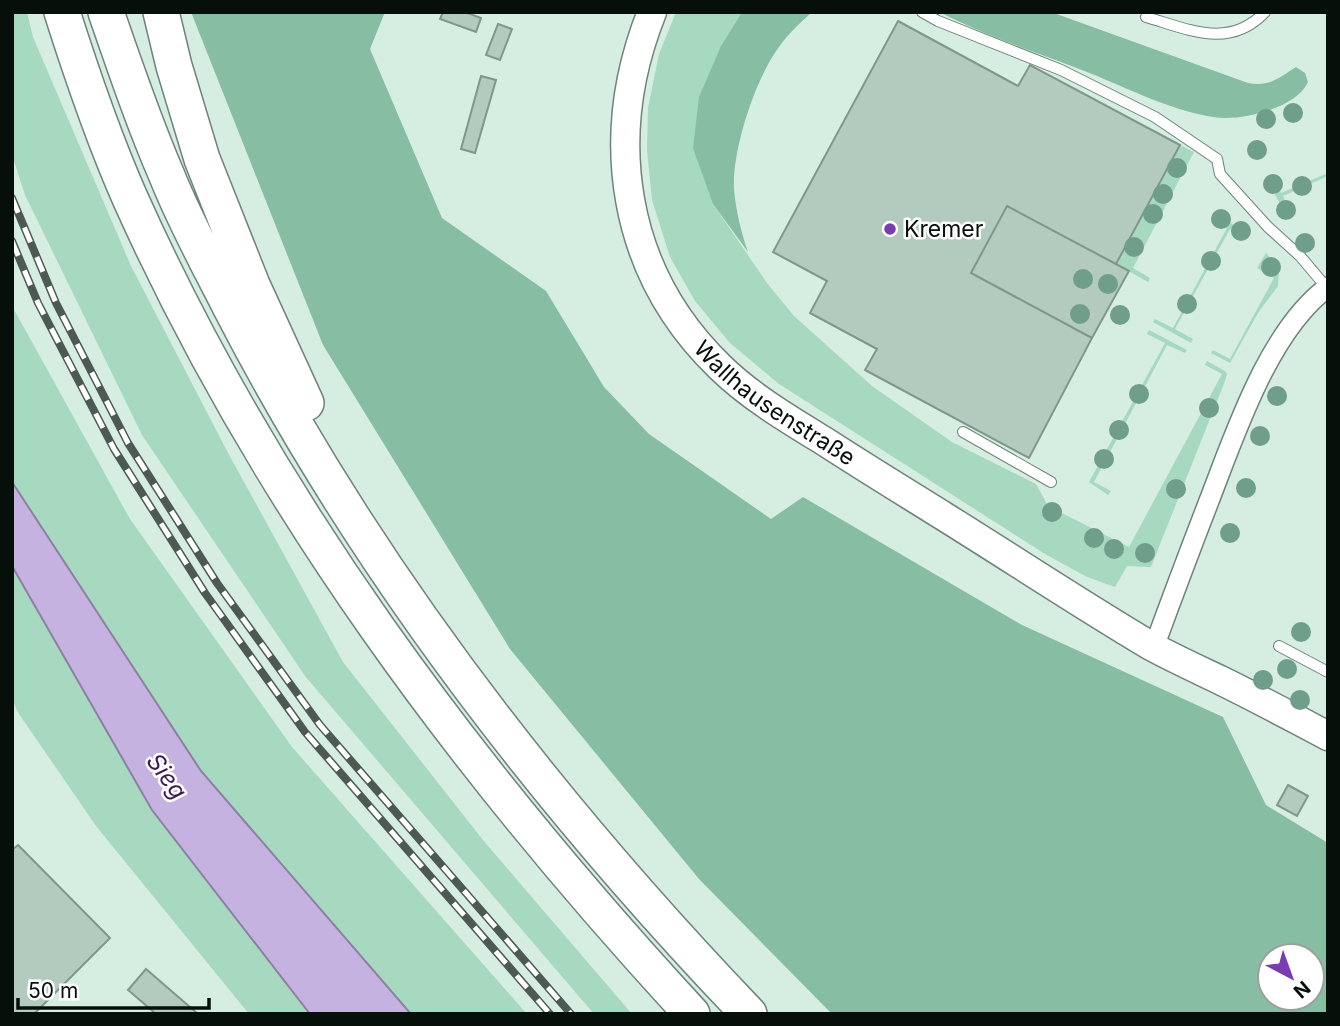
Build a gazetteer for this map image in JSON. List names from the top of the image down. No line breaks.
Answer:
{"streets":{"street":["Wallhausenstraße"]},"water":["Sieg"],"places":["Kremer"],"scale_bar":"50 m","north":"bottom right"}
